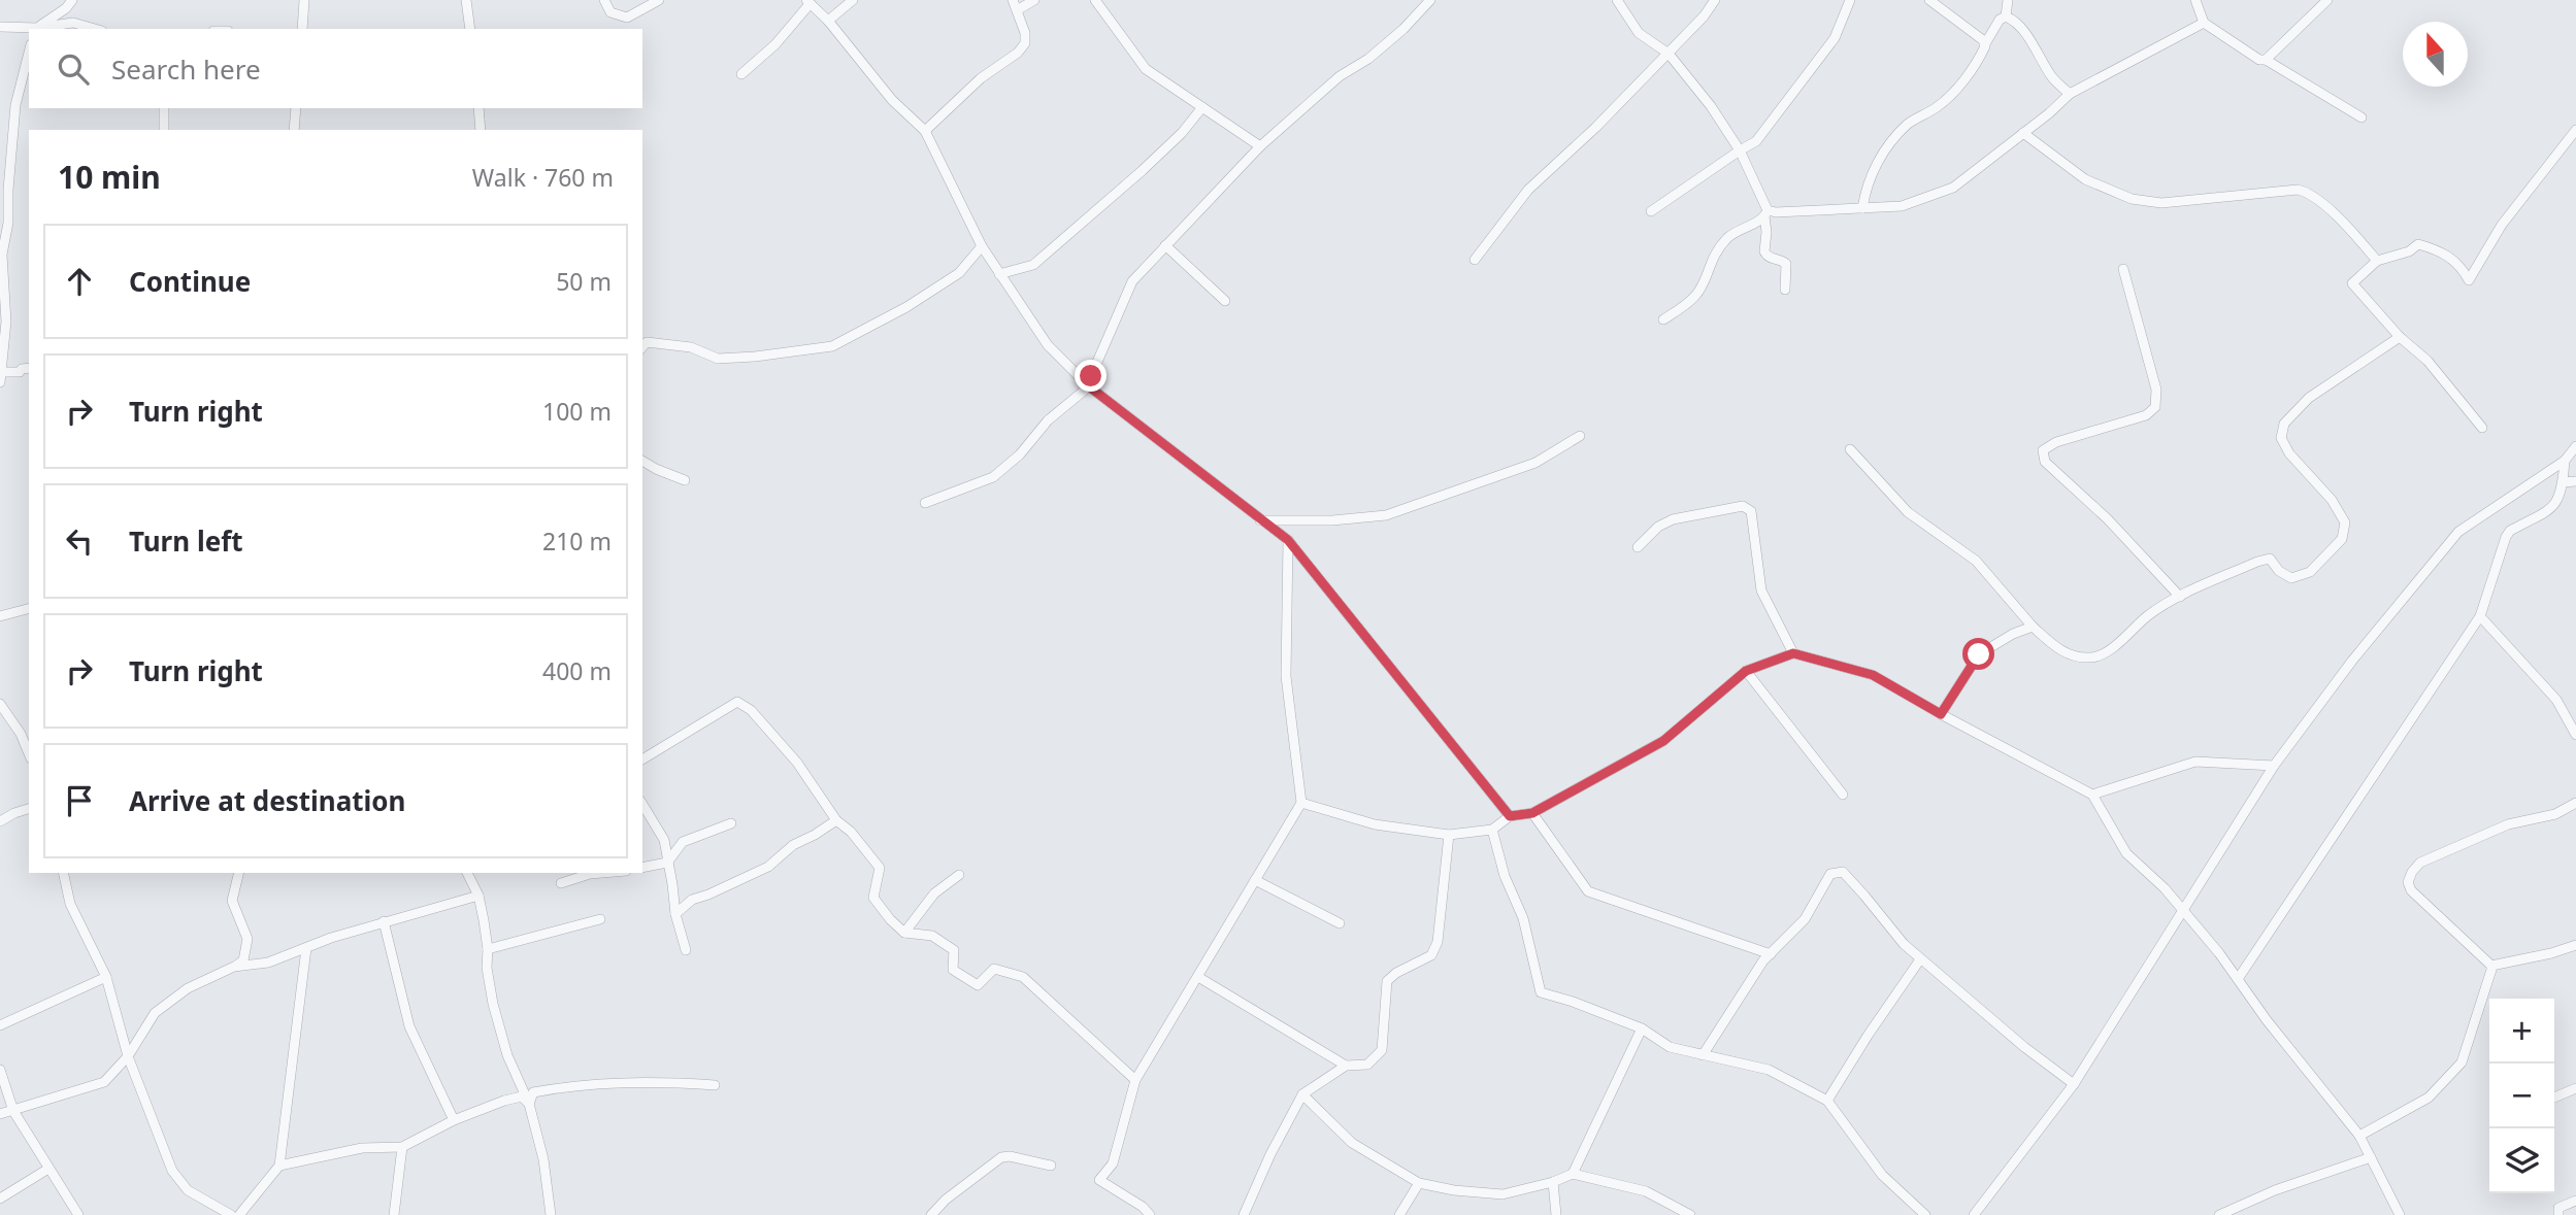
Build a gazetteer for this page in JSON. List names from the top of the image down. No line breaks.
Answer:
{"north":"top","page":{"search":"Search here","heading":["10 min","Walk · 760 m"],"list":[["Continue","50 m"],["Turn right","100 m"],["Turn left","210 m"],["Turn right","400 m"],"Arrive at destination"],"map_buttons":["+","−"]}}
